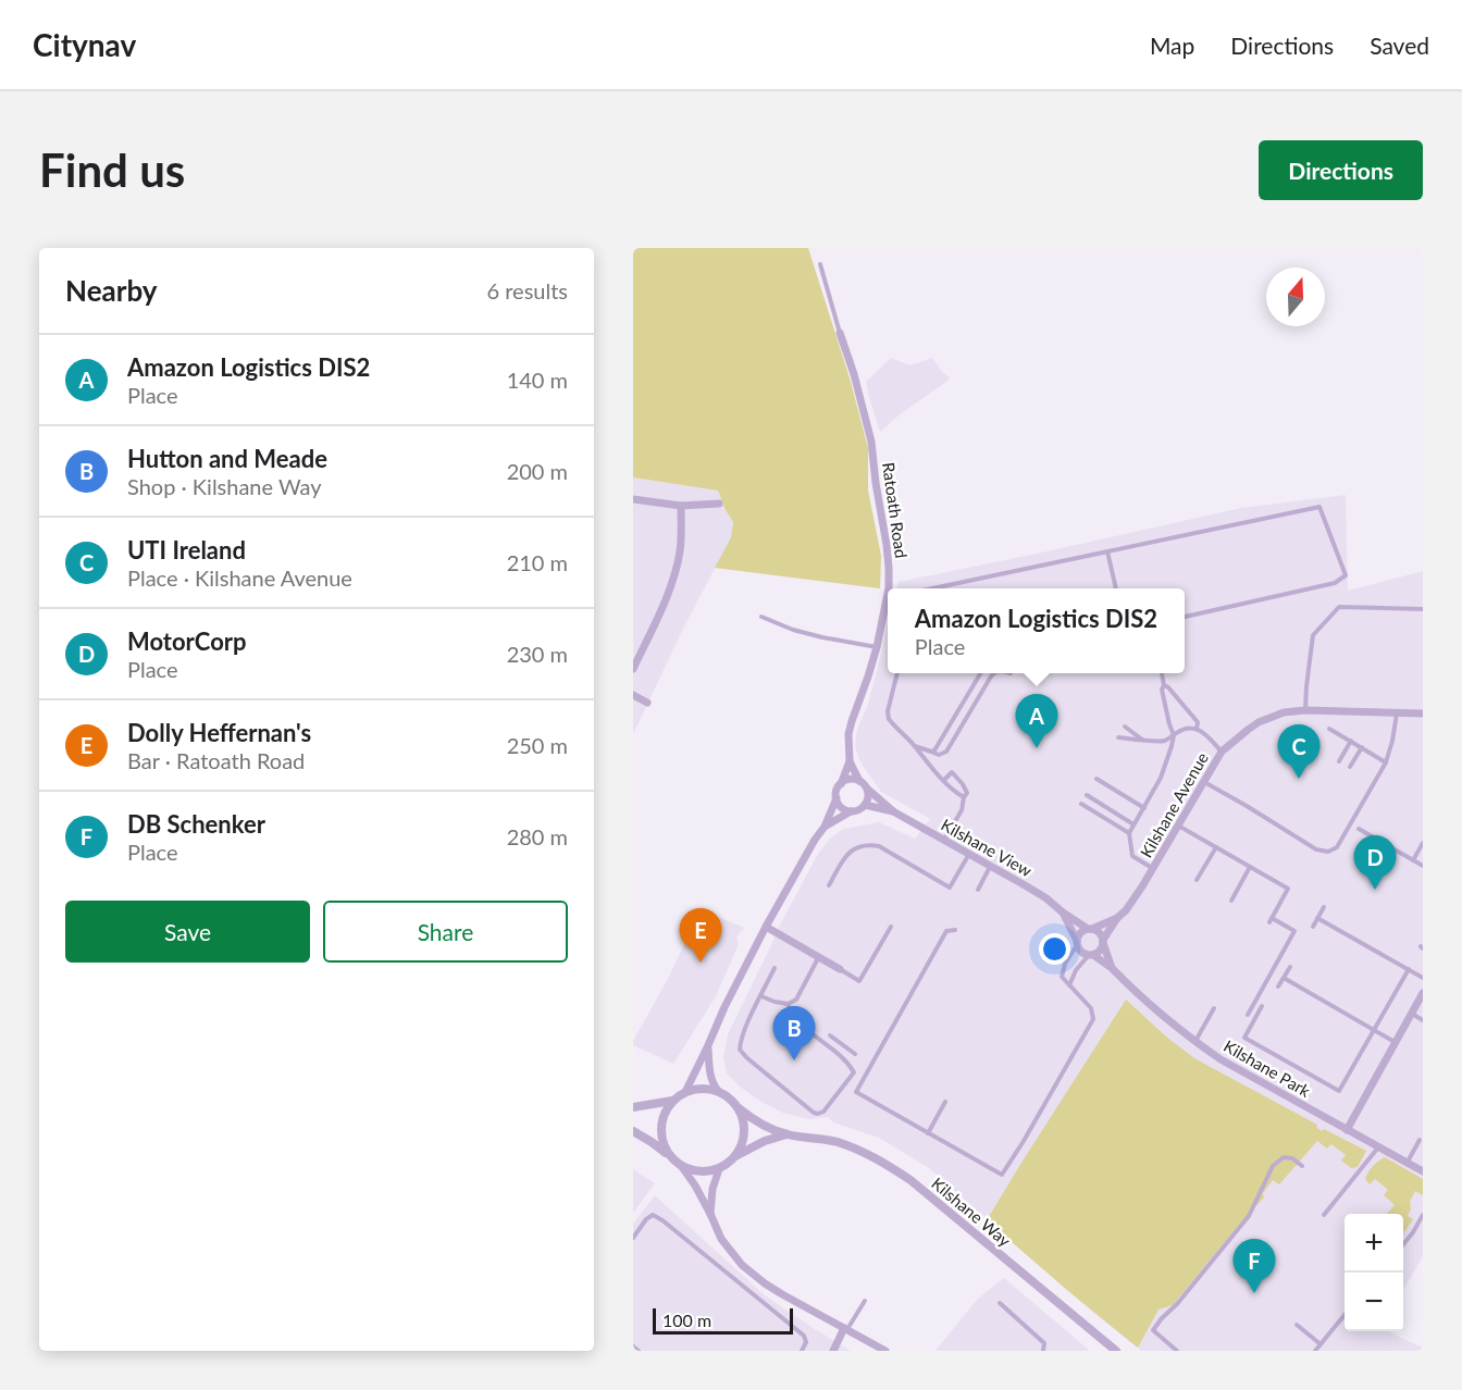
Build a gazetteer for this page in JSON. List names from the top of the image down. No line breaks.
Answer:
{"streets":{"street":["Ratoath Road","Kilshane Avenue","Kilshane View","Kilshane Park","Kilshane Way"]},"crossings":[["Ratoath Road","Kilshane View"],["Kilshane Avenue","Kilshane View"],["Kilshane Avenue","Kilshane Park"],["Kilshane View","Kilshane Park"]],"scale_bar":"100 m","north":"top","page":{"header":"Citynav","nav":["Map","Directions","Saved"],"buttons":["Directions",["Save","Share"]],"title":"Find us","heading":["Nearby","6 results"],"list":[{"mark":"A","name":"Amazon Logistics DIS2","note":"Place","value":"140 m"},{"mark":"B","name":"Hutton and Meade","note":"Shop · Kilshane Way","value":"200 m"},{"mark":"C","name":"UTI Ireland","note":"Place · Kilshane Avenue","value":"210 m"},{"mark":"D","name":"MotorCorp","note":"Place","value":"230 m"},{"mark":"E","name":"Dolly Heffernan's","note":"Bar · Ratoath Road","value":"250 m"},{"mark":"F","name":"DB Schenker","note":"Place","value":"280 m"}],"popup":["Amazon Logistics DIS2","Place"],"pins":["A","C","D","E","B","F"],"map_buttons":["+","−"],"scale":"100 m"}}
